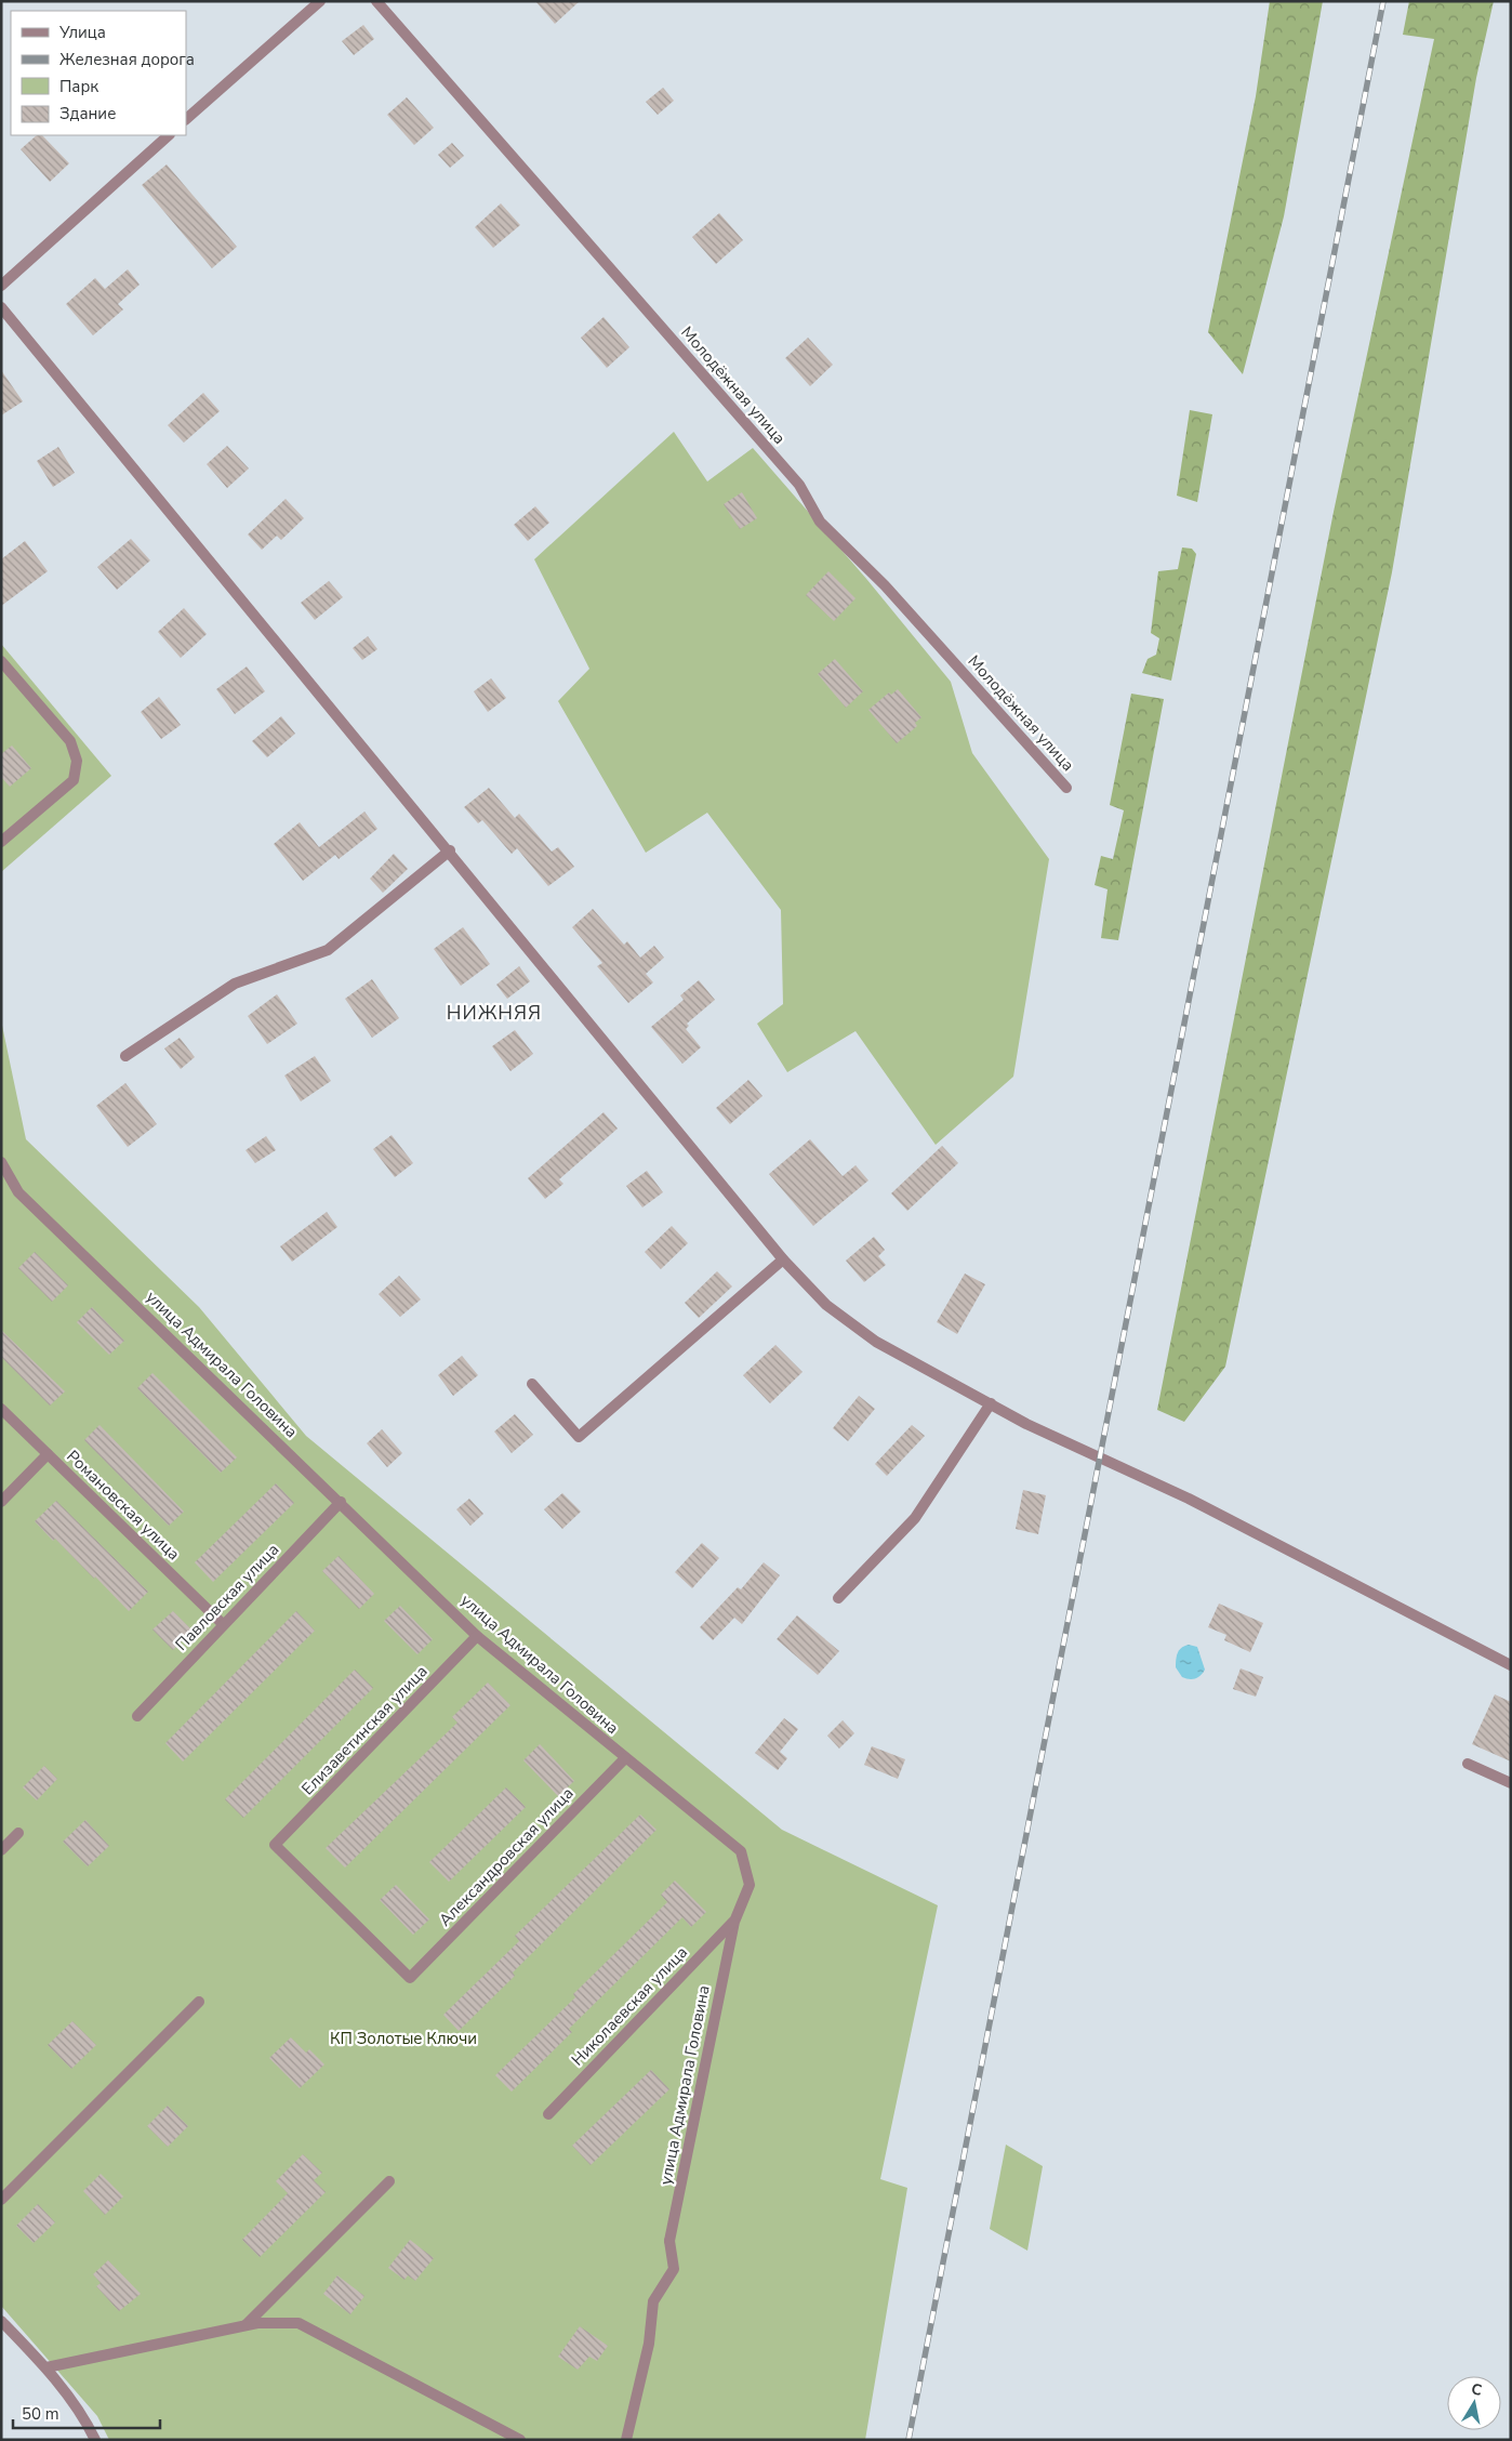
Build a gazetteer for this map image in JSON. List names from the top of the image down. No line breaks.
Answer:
{"streets":{"street":["Молодёжная улица","улица Адмирала Головина","Романовская улица","Павловская улица","Елизаветинская улица","Александровская улица","Николаевская улица"]},"crossings":[["улица Адмирала Головина","Павловская улица"],["улица Адмирала Головина","Елизаветинская улица"],["улица Адмирала Головина","Александровская улица"],["улица Адмирала Головина","Николаевская улица"],["Романовская улица","Павловская улица"],["Елизаветинская улица","Александровская улица"]],"districts":["НИЖНЯЯ"],"parks":["КП Золотые Ключи"],"legend":["Улица","Железная дорога","Парк","Здание"],"scale_bar":"50 m","north":"top"}
